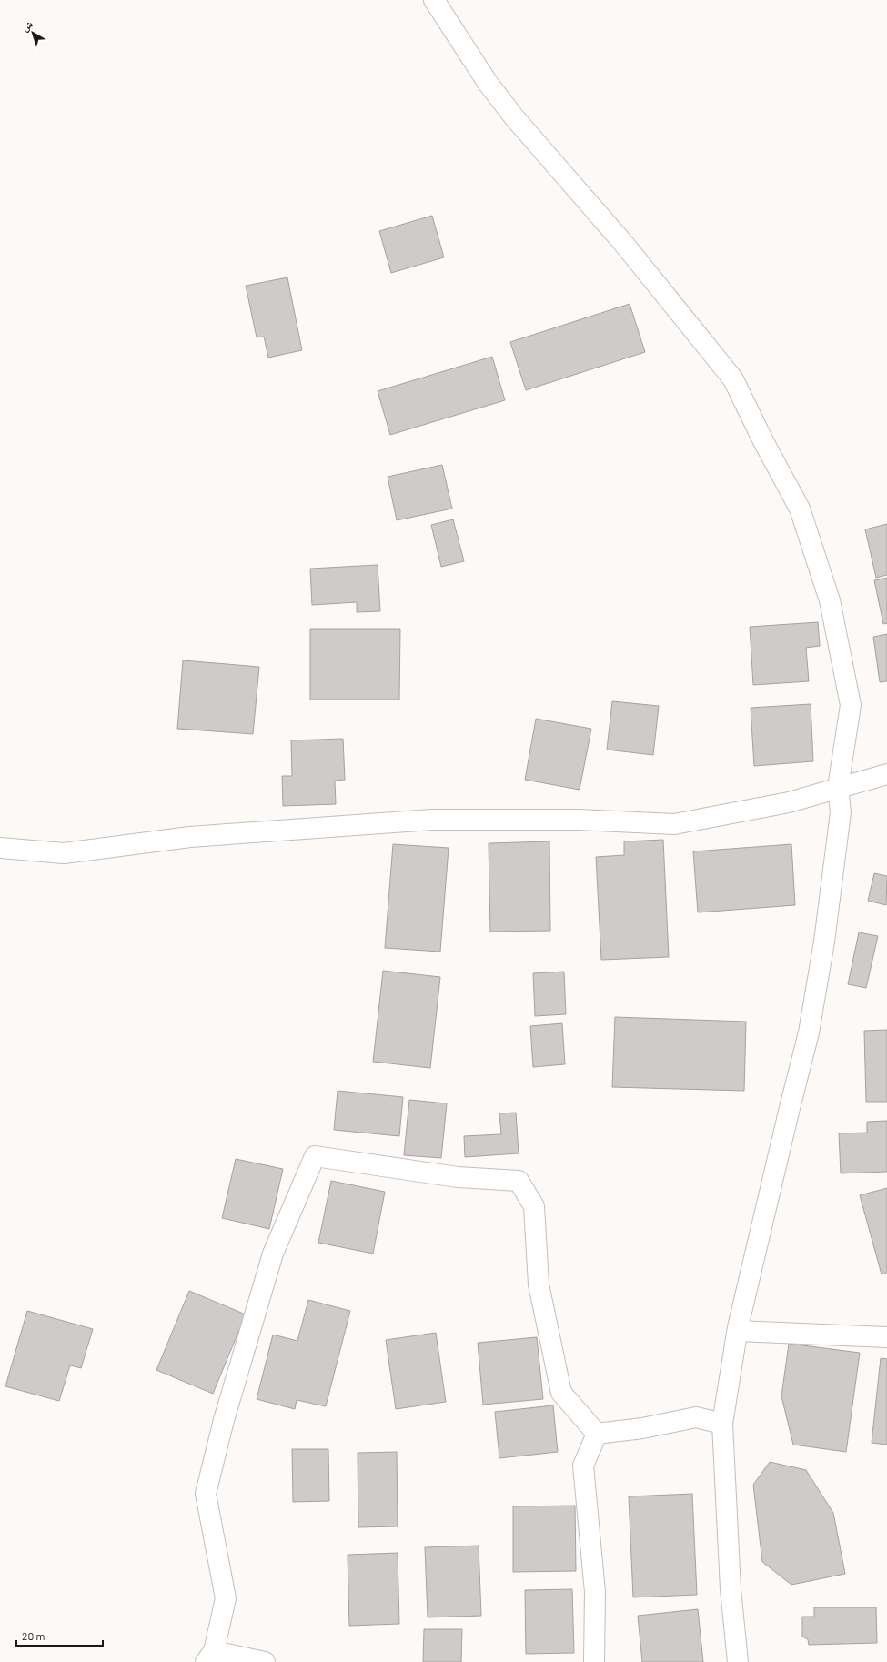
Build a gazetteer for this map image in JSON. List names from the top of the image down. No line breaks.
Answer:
{"scale_bar":"20 m","north":"top left"}
